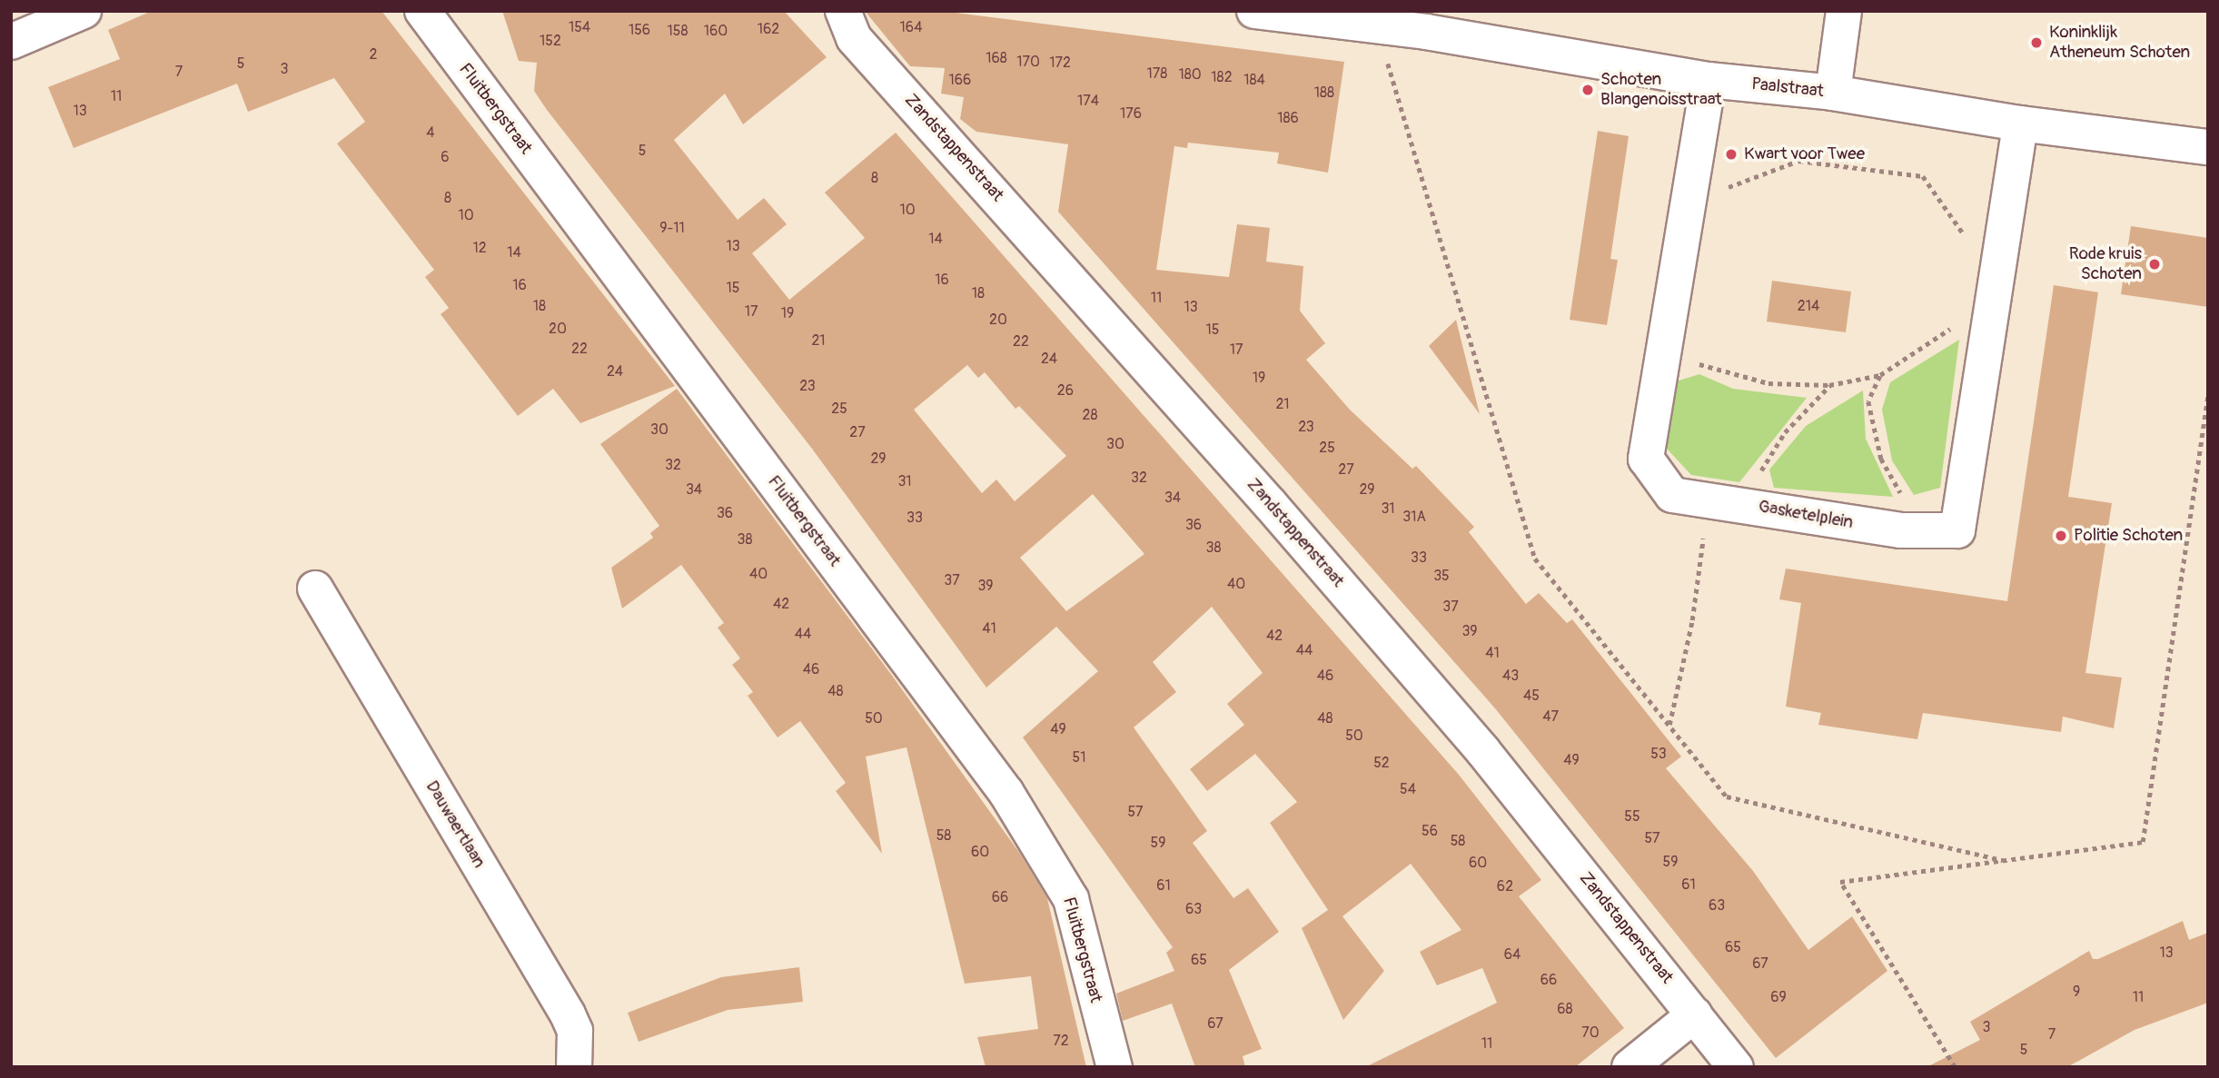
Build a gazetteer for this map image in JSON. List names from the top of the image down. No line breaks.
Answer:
{"streets":{"street":["Paalstraat","Fluitbergstraat","Zandstappenstraat","Gasketelplein","Dauwaertlaan"]},"crossings":[["Paalstraat","Gasketelplein"]],"places":["Koninklijk Atheneum Schoten","Schoten Blangenoisstraat","Kwart voor Twee","Rode kruis Schoten","Politie Schoten"],"house_numbers":["154","164","162","156","158","160","152","2","168","170","172","5","3","7","178","180","182","166","184","188","11","174","13","176","186","4","5","6","8","8","10","10","9-11","14","13","12","14","16","16","15","18","11","18","214","13","17","19","20","20","15","21","22","22","17","24","24","19","23","26","21","25","28","23","30","27","30","25","29","32","27","32","31","34","29","34","31","36","31A","33","36","38","38","33","40","35","37","40","39","42","37","41","39","44","42","44","41","46","46","43","48","45","47","50","48","49","50","53","51","49","52","54","57","55","56","58","57","58","59","60","59","60","61","61","62","66","63","63","65","13","64","65","67","66","9","69","11","68","67","3","70","7","72","11","5"]}
